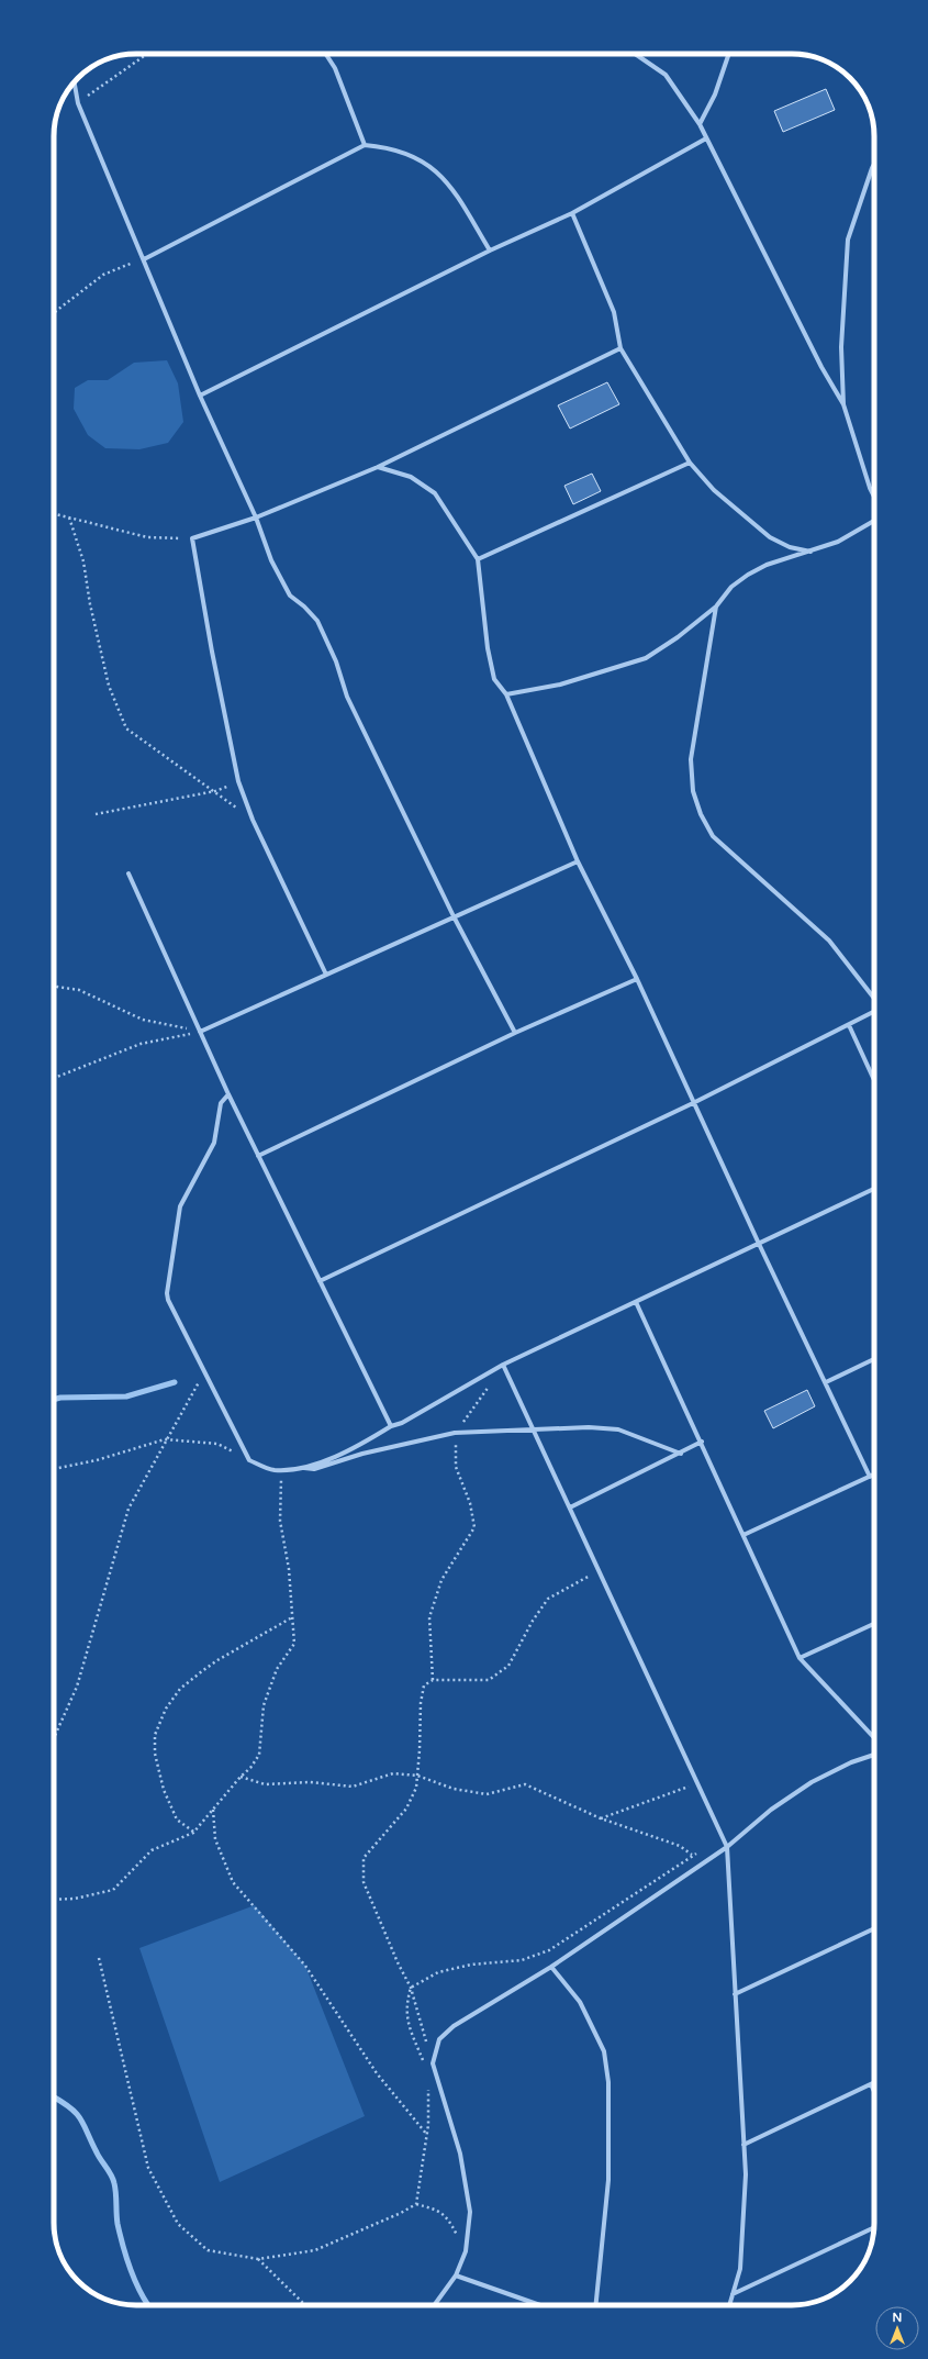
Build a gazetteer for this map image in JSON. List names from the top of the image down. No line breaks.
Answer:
{"north":"top"}
